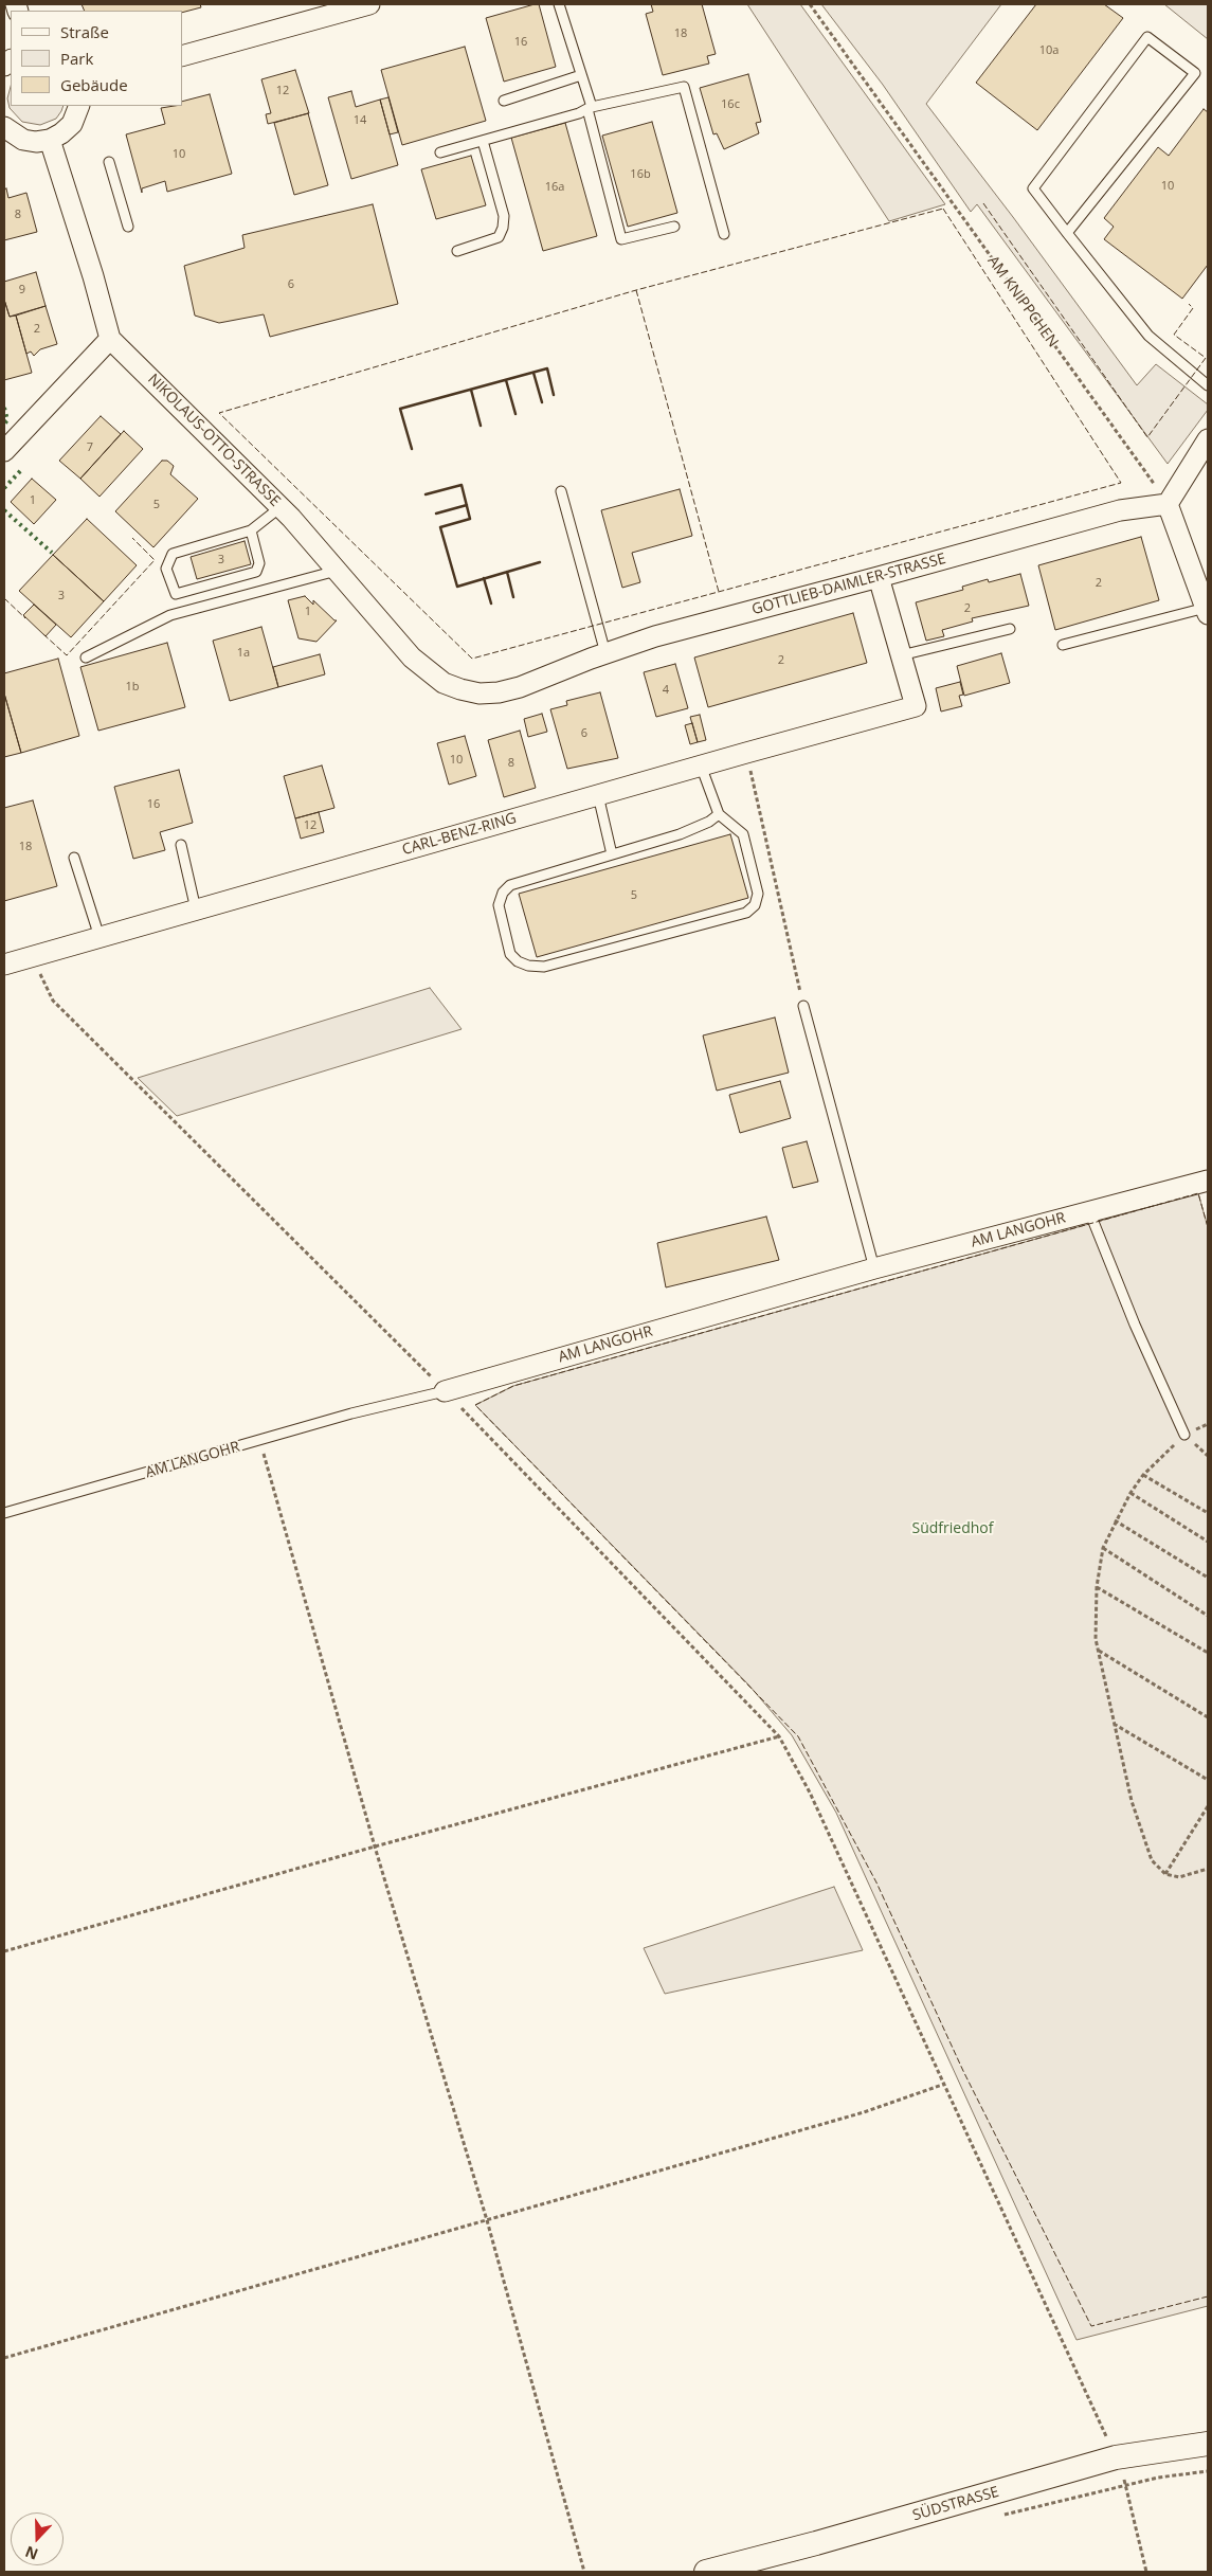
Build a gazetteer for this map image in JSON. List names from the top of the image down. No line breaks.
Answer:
{"streets":{"street":["NIKOLAUS-OTTO-STRASSE","GOTTLIEB-DAIMLER-STRASSE","CARL-BENZ-RING","AM LANGOHR","SÜDSTRASSE"],"path":["AM KNIPPCHEN"]},"crossings":[["AM KNIPPCHEN","GOTTLIEB-DAIMLER-STRASSE"],["NIKOLAUS-OTTO-STRASSE","GOTTLIEB-DAIMLER-STRASSE"]],"parks":["Südfriedhof"],"house_numbers":["18","16","10a","12","16c","14","10","16b","10","16a","8","6","9","2","7","1","5","3","2","3","2","1","1a","2","1b","4","6","10","8","16","12","18","5"],"legend":["Straße","Park","Gebäude"],"north":"bottom"}
